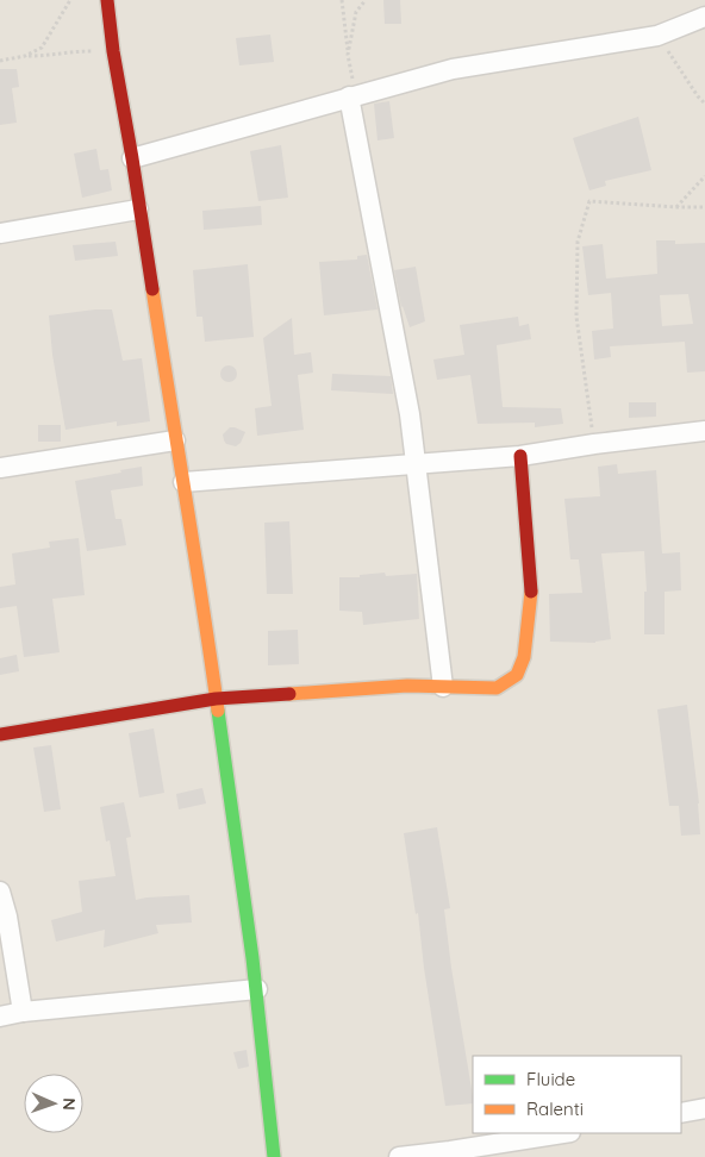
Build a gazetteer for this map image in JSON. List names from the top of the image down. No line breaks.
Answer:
{"legend":["Fluide","Ralenti"],"north":"right"}
